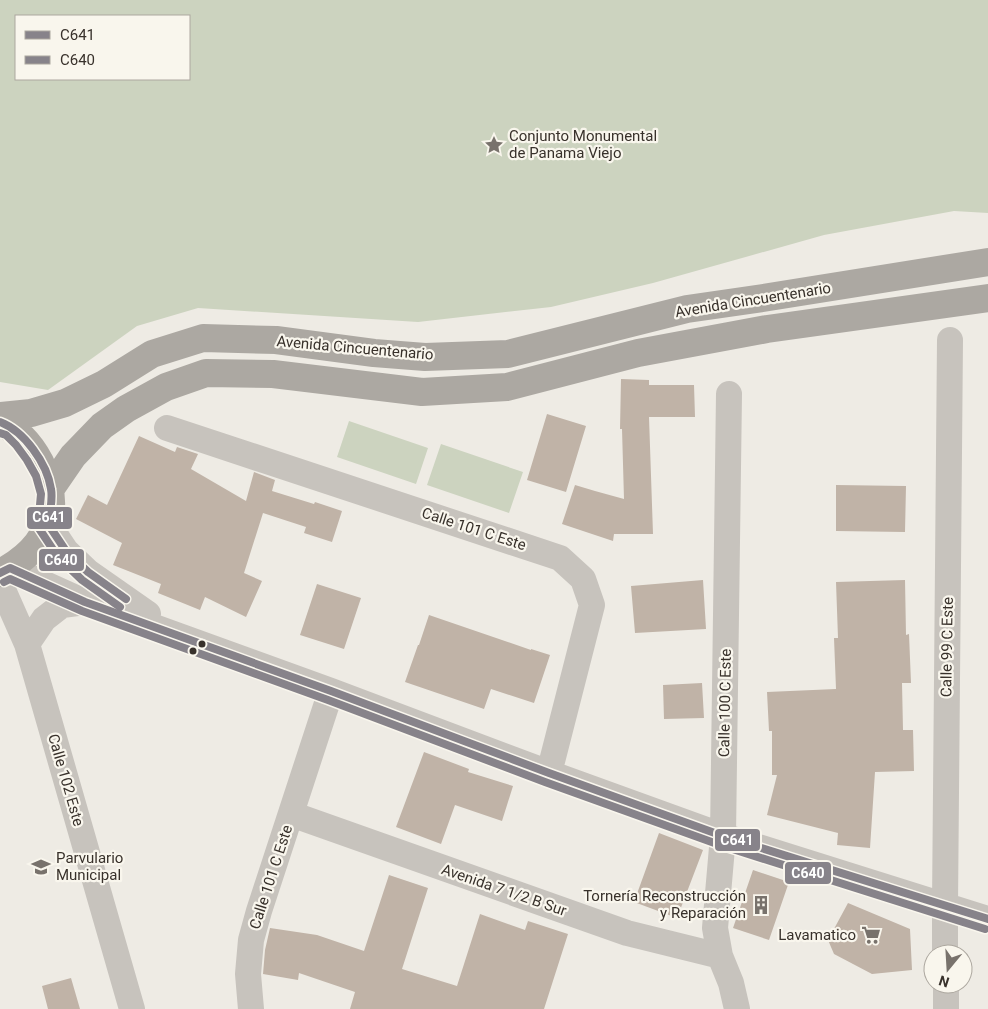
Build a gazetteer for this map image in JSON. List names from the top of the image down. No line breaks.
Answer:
{"streets":{"main road":["Avenida Cincuentenario"],"street":["Calle 101 C Este","Calle 99 C Este","Calle 100 C Este","Calle 102 Este","Avenida 7 1/2 B Sur"]},"crossings":[["Calle 101 C Este","Avenida 7 1/2 B Sur"],["Calle 100 C Este","Avenida 7 1/2 B Sur"]],"places":{"place":["Conjunto Monumental de Panama Viejo"],"school or university":["Parvulario Municipal"],"building":["Tornería Reconstrucción y Reparación"],"supermarket":["Lavamatico"]},"lines":["transit line C641","transit line C640"],"legend":["C641","C640"],"north":"bottom"}
